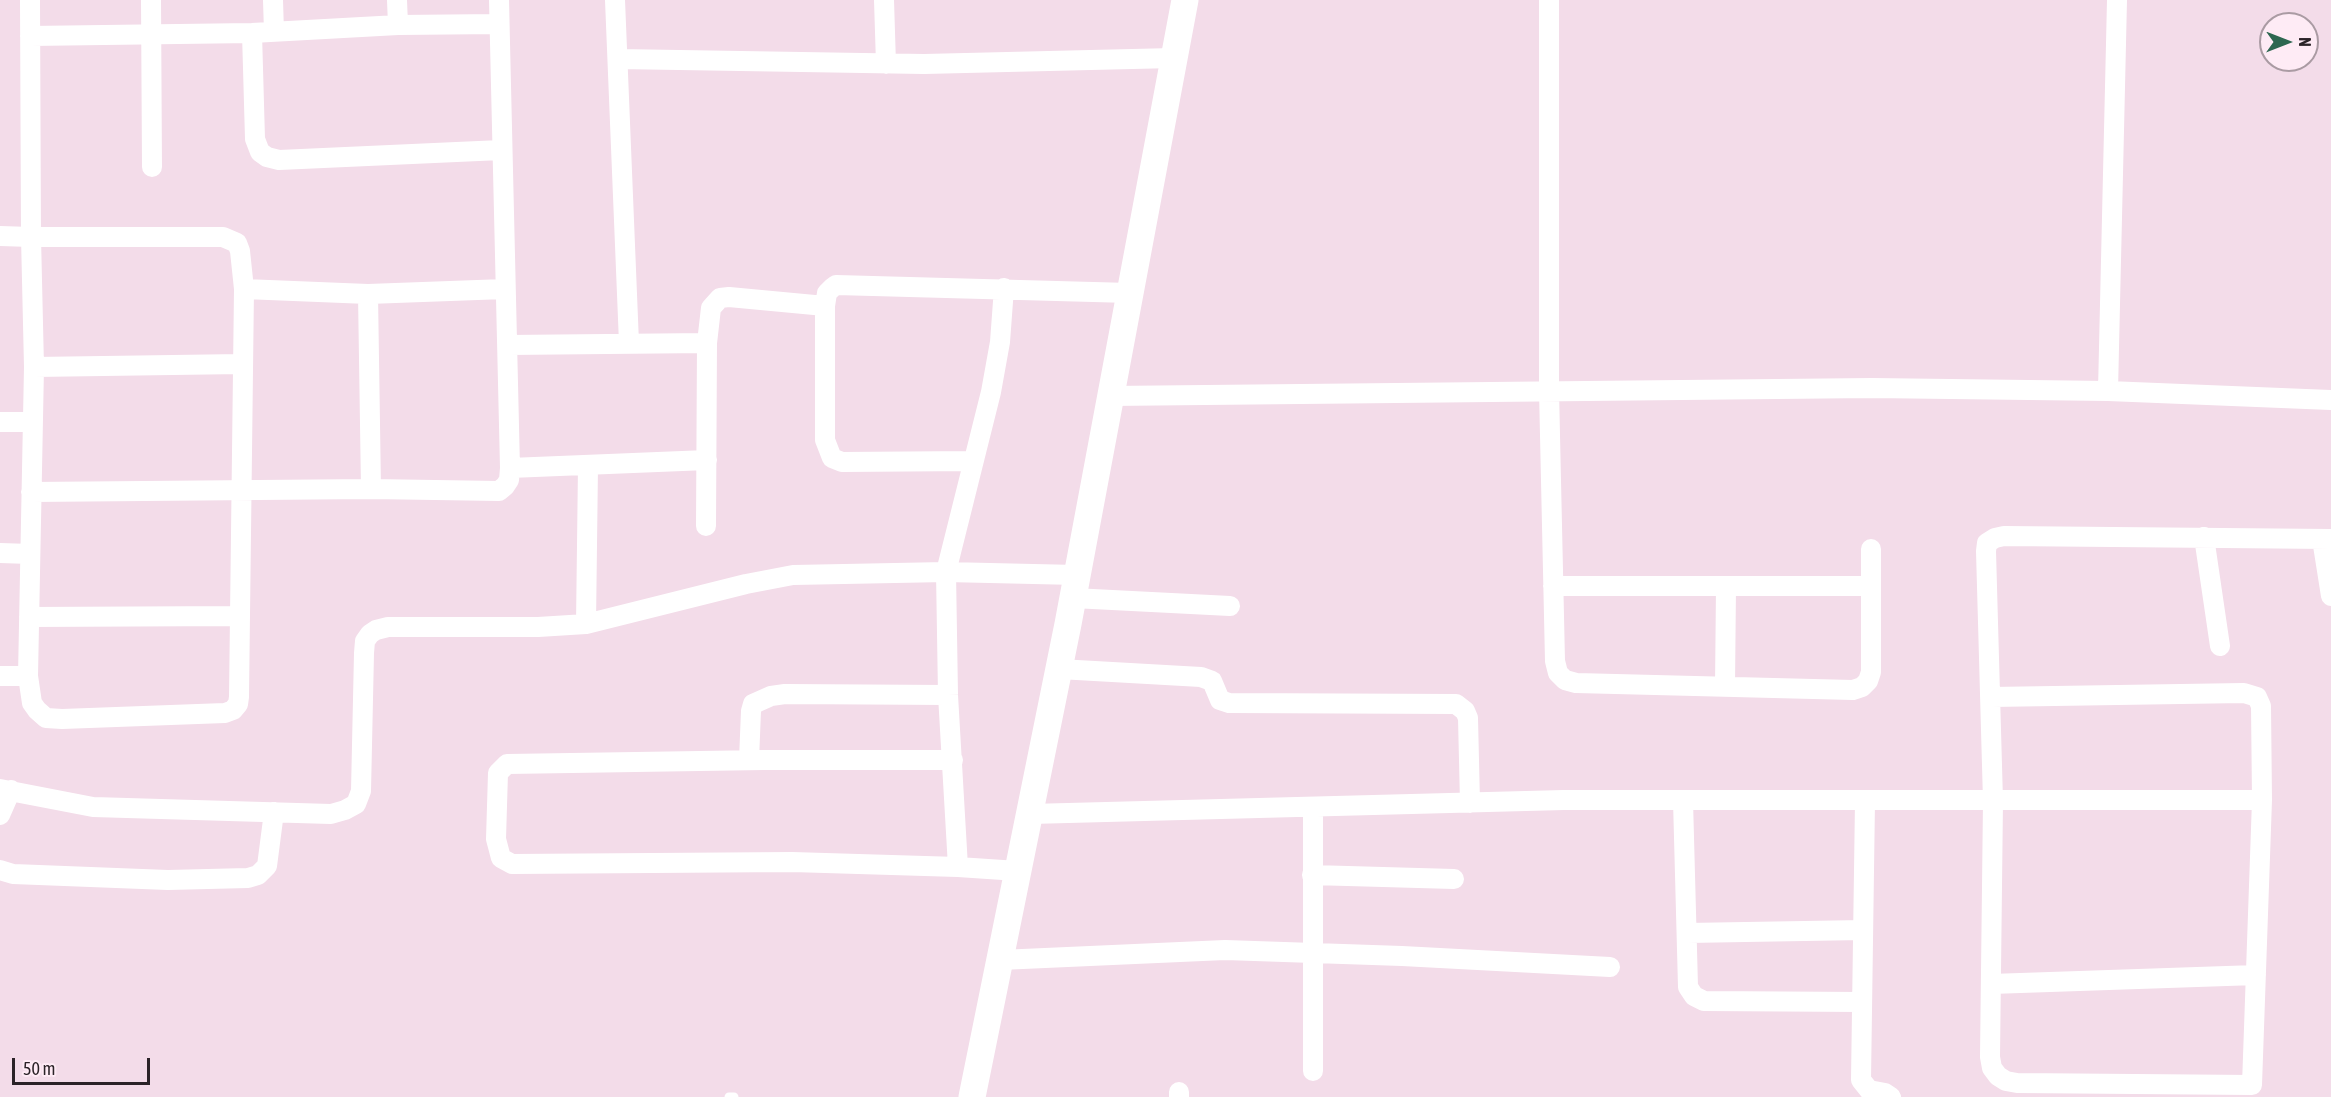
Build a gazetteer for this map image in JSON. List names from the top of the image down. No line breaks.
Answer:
{"scale_bar":"50 m","north":"right"}
